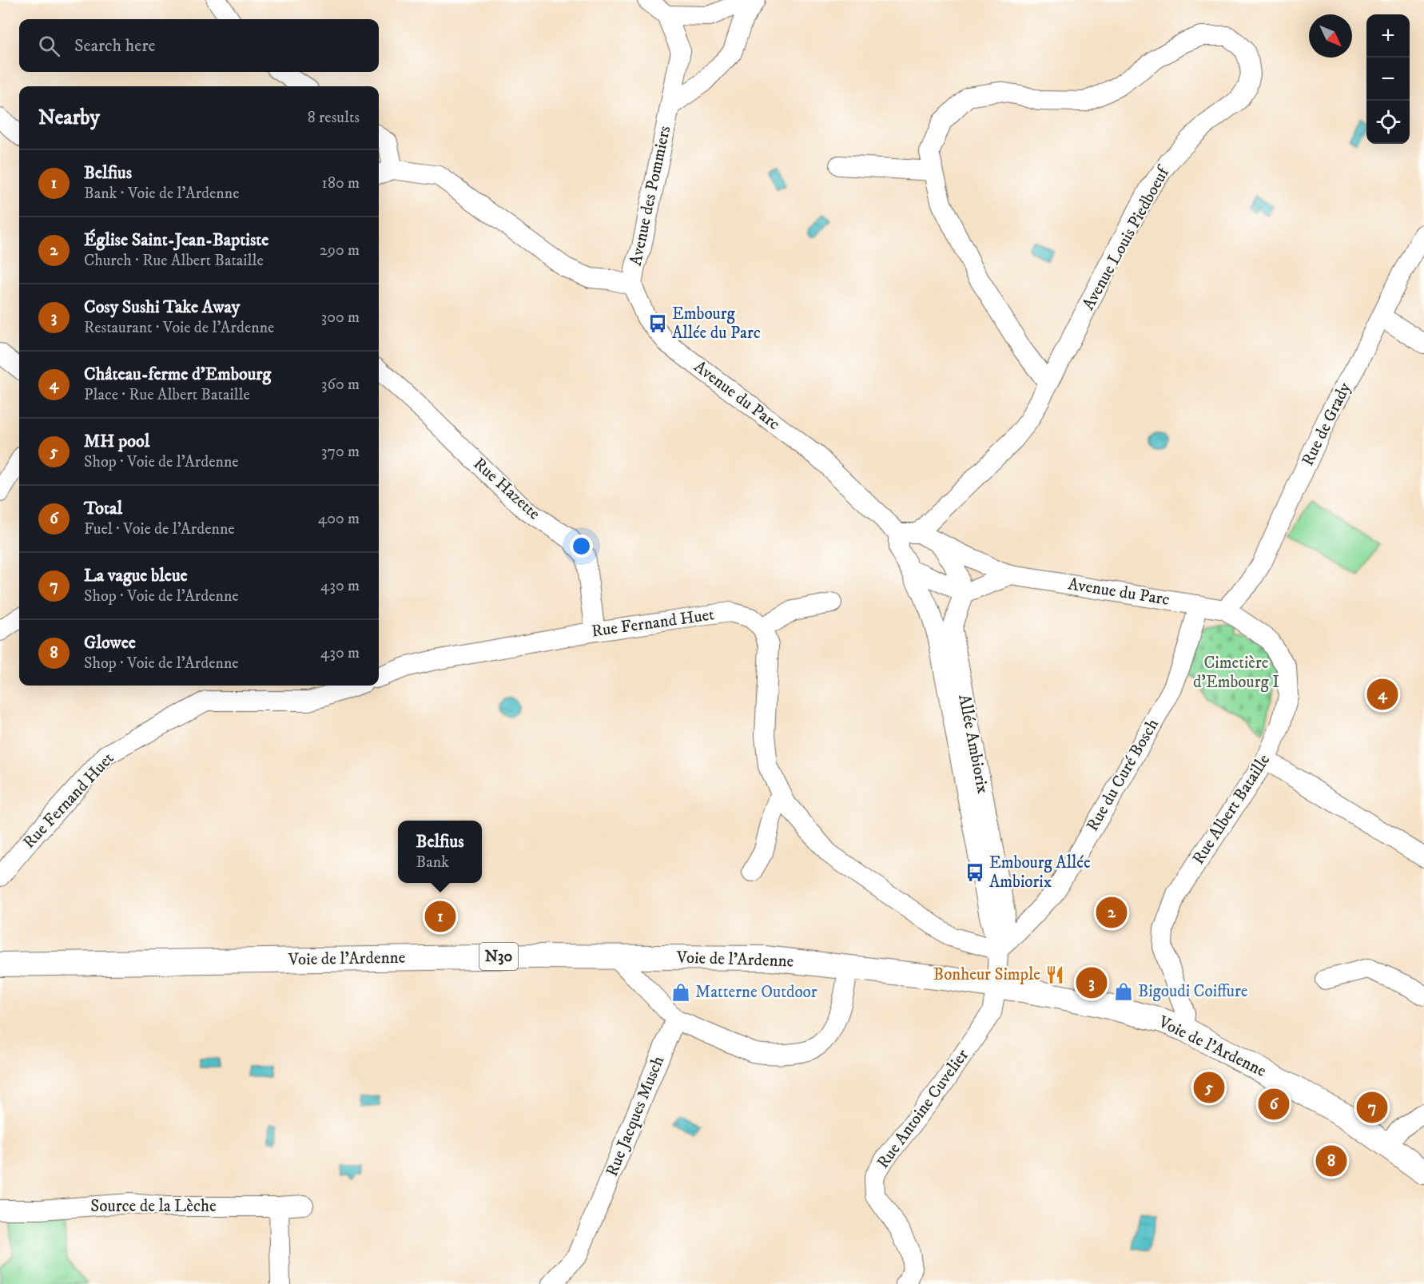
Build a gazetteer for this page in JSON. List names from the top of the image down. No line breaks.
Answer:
{"streets":{"main road":["N30","Voie de l'Ardenne"],"street":["Avenue des Pommiers","Avenue Louis Piedboeuf","Avenue du Parc","Rue de Grady","Rue Hazette","Rue Fernand Huet","Allée Ambiorix","Rue du Curé Bosch","Rue Albert Bataille","Rue Antoine Cuvelier","Rue Jacques Musch","Source de la Lèche"]},"crossings":[["Avenue des Pommiers","Avenue du Parc"],["Avenue Louis Piedboeuf","Avenue du Parc"],["Avenue du Parc","Rue de Grady"],["Avenue du Parc","Rue du Curé Bosch"],["Avenue du Parc","Rue Albert Bataille"],["Rue de Grady","Rue Albert Bataille"],["Rue Hazette","Rue Fernand Huet"],["Allée Ambiorix","Rue du Curé Bosch"],["Allée Ambiorix","Voie de l'Ardenne"],["Allée Ambiorix","Rue Antoine Cuvelier"],["Rue Albert Bataille","Voie de l'Ardenne"],["Voie de l'Ardenne","Rue Antoine Cuvelier"]],"parks":["Cimetière d'Embourg I"],"places":{"bus stop":["Embourg Allée du Parc","Embourg Allée Ambiorix"],"restaurant":["Bonheur Simple"],"shop":["Bigoudi Coiffure","Matterne Outdoor"]},"north":"bottom right","page":{"map_buttons":["+","−"],"search":"Search here","heading":["Nearby","8 results"],"list":[{"mark":"1","name":"Belfius","note":"Bank · Voie de l'Ardenne","value":"180 m"},{"mark":"2","name":"Église Saint-Jean-Baptiste","note":"Church · Rue Albert Bataille","value":"290 m"},{"mark":"3","name":"Cosy Sushi Take Away","note":"Restaurant · Voie de l'Ardenne","value":"300 m"},{"mark":"4","name":"Château-ferme d'Embourg","note":"Place · Rue Albert Bataille","value":"360 m"},{"mark":"5","name":"MH pool","note":"Shop · Voie de l'Ardenne","value":"370 m"},{"mark":"6","name":"Total","note":"Fuel · Voie de l'Ardenne","value":"400 m"},{"mark":"7","name":"La vague bleue","note":"Shop · Voie de l'Ardenne","value":"430 m"},{"mark":"8","name":"Glowee","note":"Shop · Voie de l'Ardenne","value":"430 m"}],"pins":["4","2","1","3","5","6","7","8"],"popup":["Belfius","Bank"]}}
